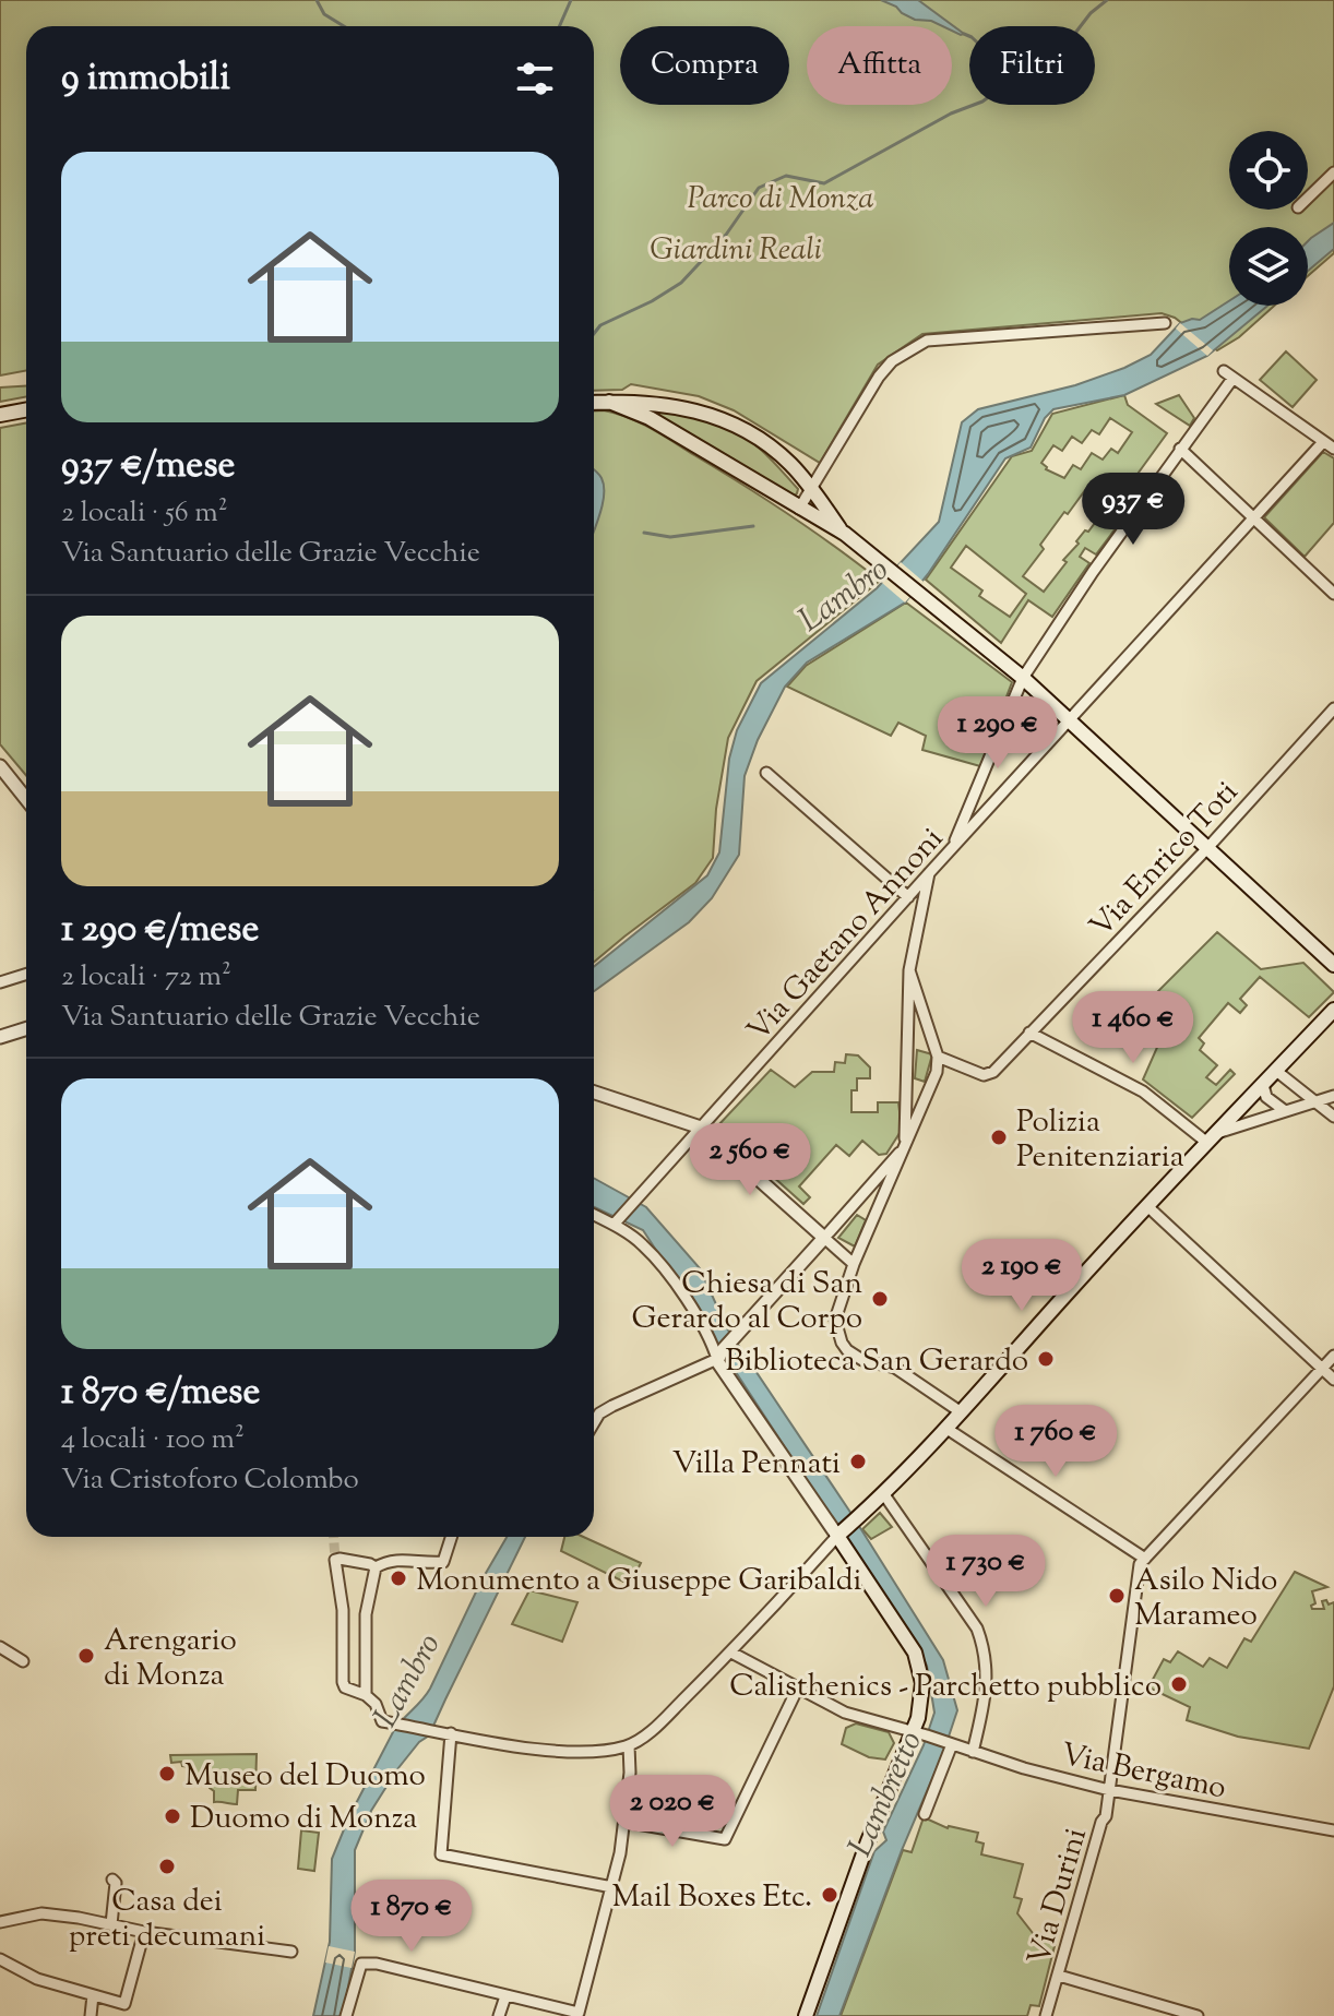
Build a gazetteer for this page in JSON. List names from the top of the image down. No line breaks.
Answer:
{"streets":{"street":["Via Enrico Toti","Via Gaetano Annoni","Via Bergamo","Via Durini"]},"crossings":[["Via Bergamo","Via Durini"]],"water":["Lambro","Lambretto"],"parks":["Parco di Monza","Giardini Reali"],"places":["Polizia Penitenziaria","Chiesa di San Gerardo al Corpo","Biblioteca San Gerardo","Villa Pennati","Monumento a Giuseppe Garibaldi","Asilo Nido Marameo","Arengario di Monza","Calisthenics - Parchetto pubblico","Museo del Duomo","Duomo di Monza","Casa dei preti decumani","Mail Boxes Etc."],"page":{"chip":["Compra","Affitta","Filtri"],"heading":"9 immobili","list":[{"name":"937 €/mese","note":"2 locali · 56 m² · Via Santuario delle Grazie Vecchie"},{"name":"1 290 €/mese","note":"2 locali · 72 m² · Via Santuario delle Grazie Vecchie"},{"name":"1 870 €/mese","note":"4 locali · 100 m² · Via Cristoforo Colombo"}],"price":["937 €","1 290 €","1 460 €","2 560 €","2 190 €","1 760 €","1 730 €","2 020 €","1 870 €"]}}
